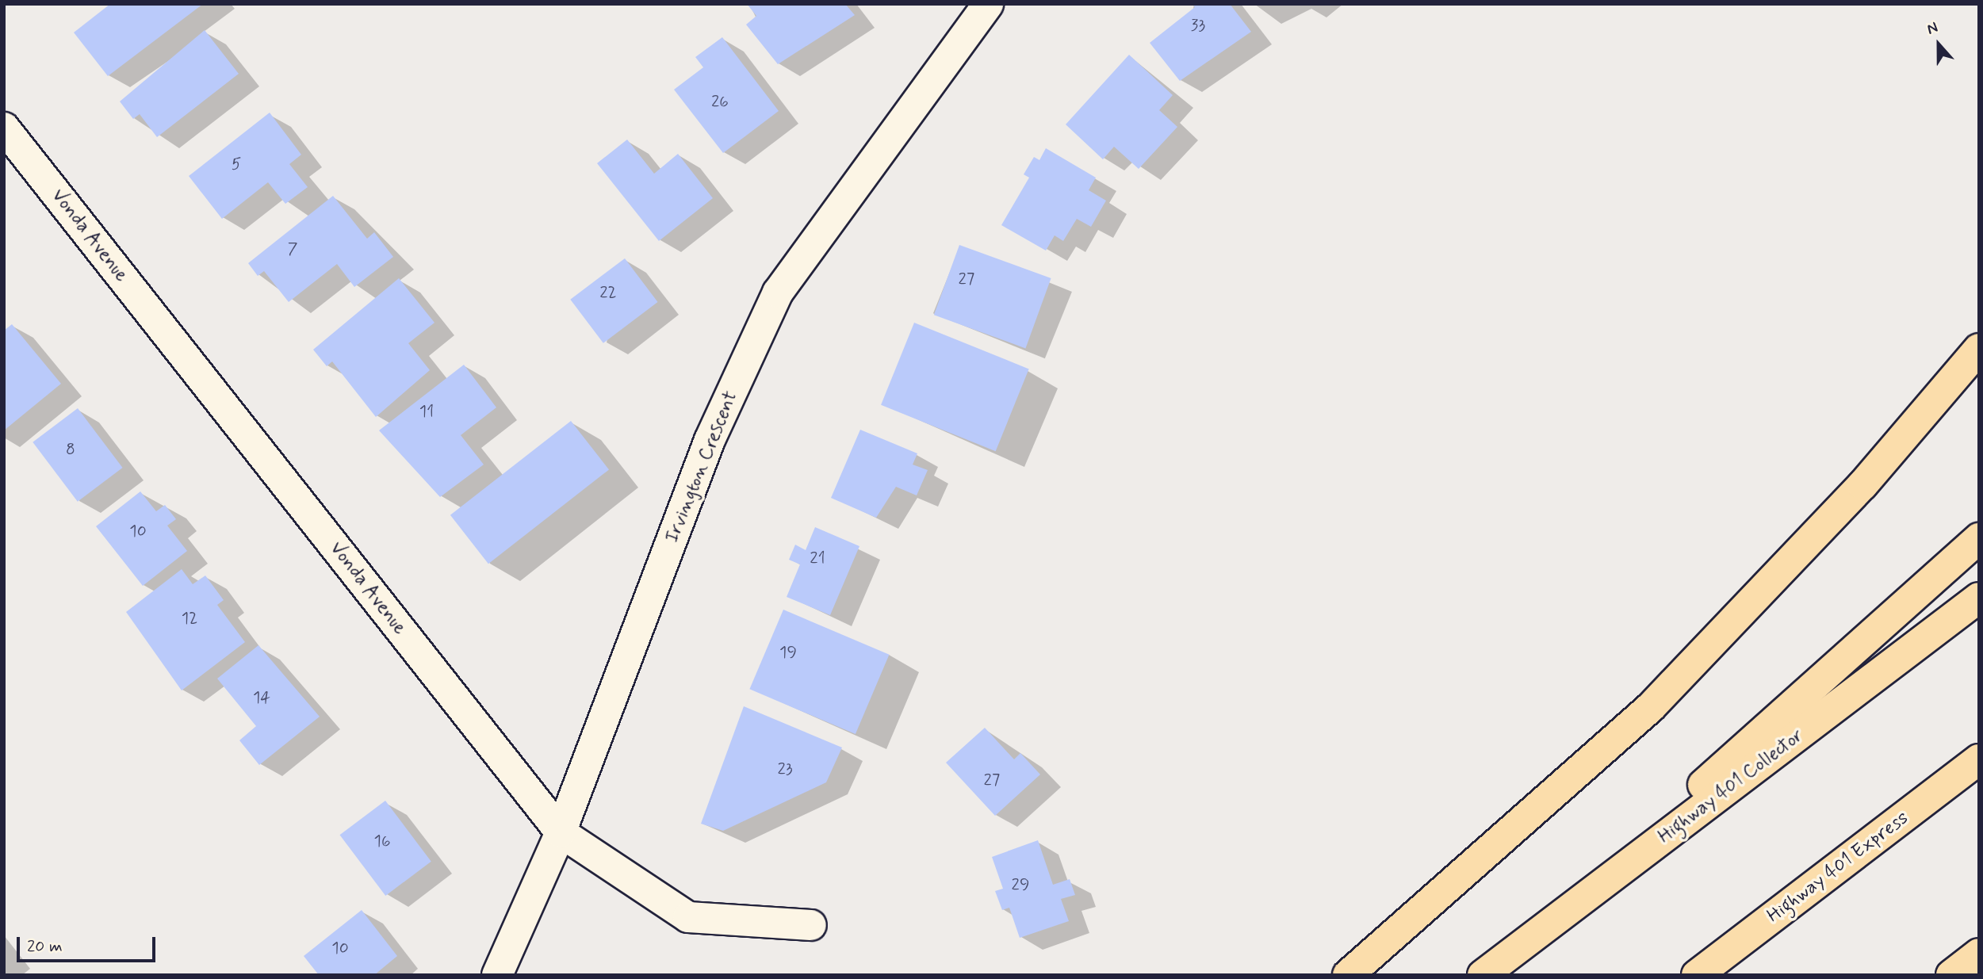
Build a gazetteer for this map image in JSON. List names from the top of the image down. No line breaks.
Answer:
{"streets":{"highway":["Highway 401 Collector","Highway 401 Express"],"street":["Vonda Avenue","Irvington Crescent"]},"crossings":[["Vonda Avenue","Irvington Crescent"]],"house_numbers":["33","26","5","7","27","22","11","8","10","21","12","19","14","23","27","16","29","10"],"scale_bar":"20 m","north":"top"}
